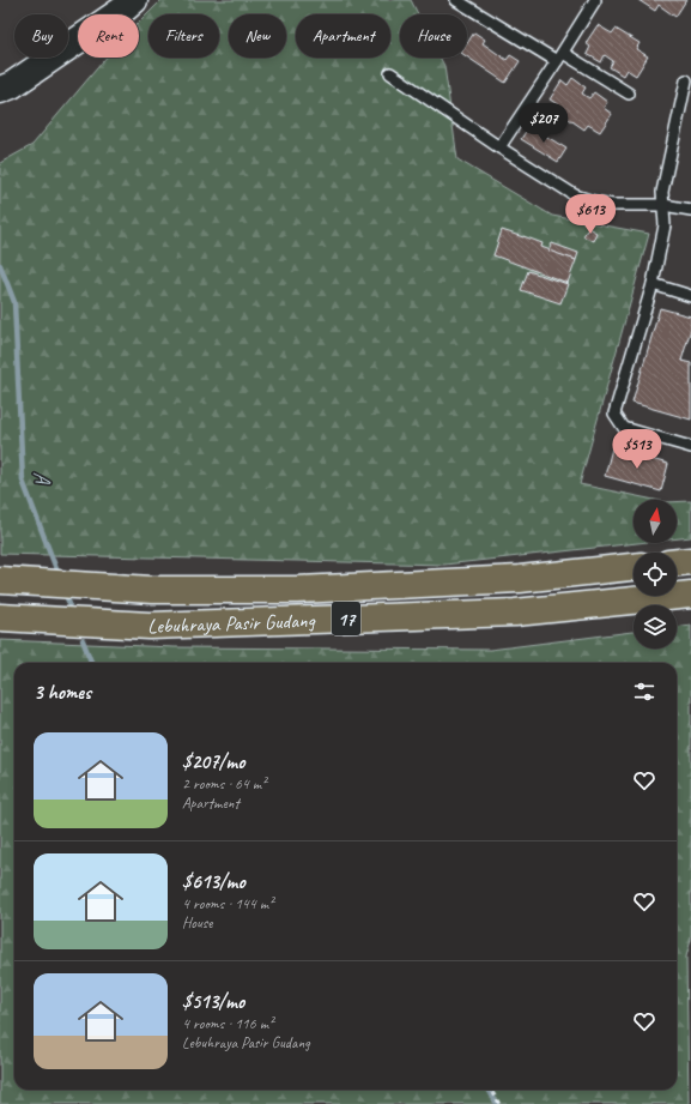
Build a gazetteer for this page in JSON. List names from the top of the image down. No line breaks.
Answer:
{"streets":{"highway":["17","Lebuhraya Pasir Gudang"]},"water":["A"],"north":"top","page":{"chip":["Buy","Rent","Filters","New","Apartment","House"],"price":["$207","$613","$513"],"heading":"3 homes","list":[{"name":"$207/mo","note":"2 rooms · 64 m² · Apartment"},{"name":"$613/mo","note":"4 rooms · 144 m² · House"},{"name":"$513/mo","note":"4 rooms · 116 m² · Lebuhraya Pasir Gudang"}]}}
